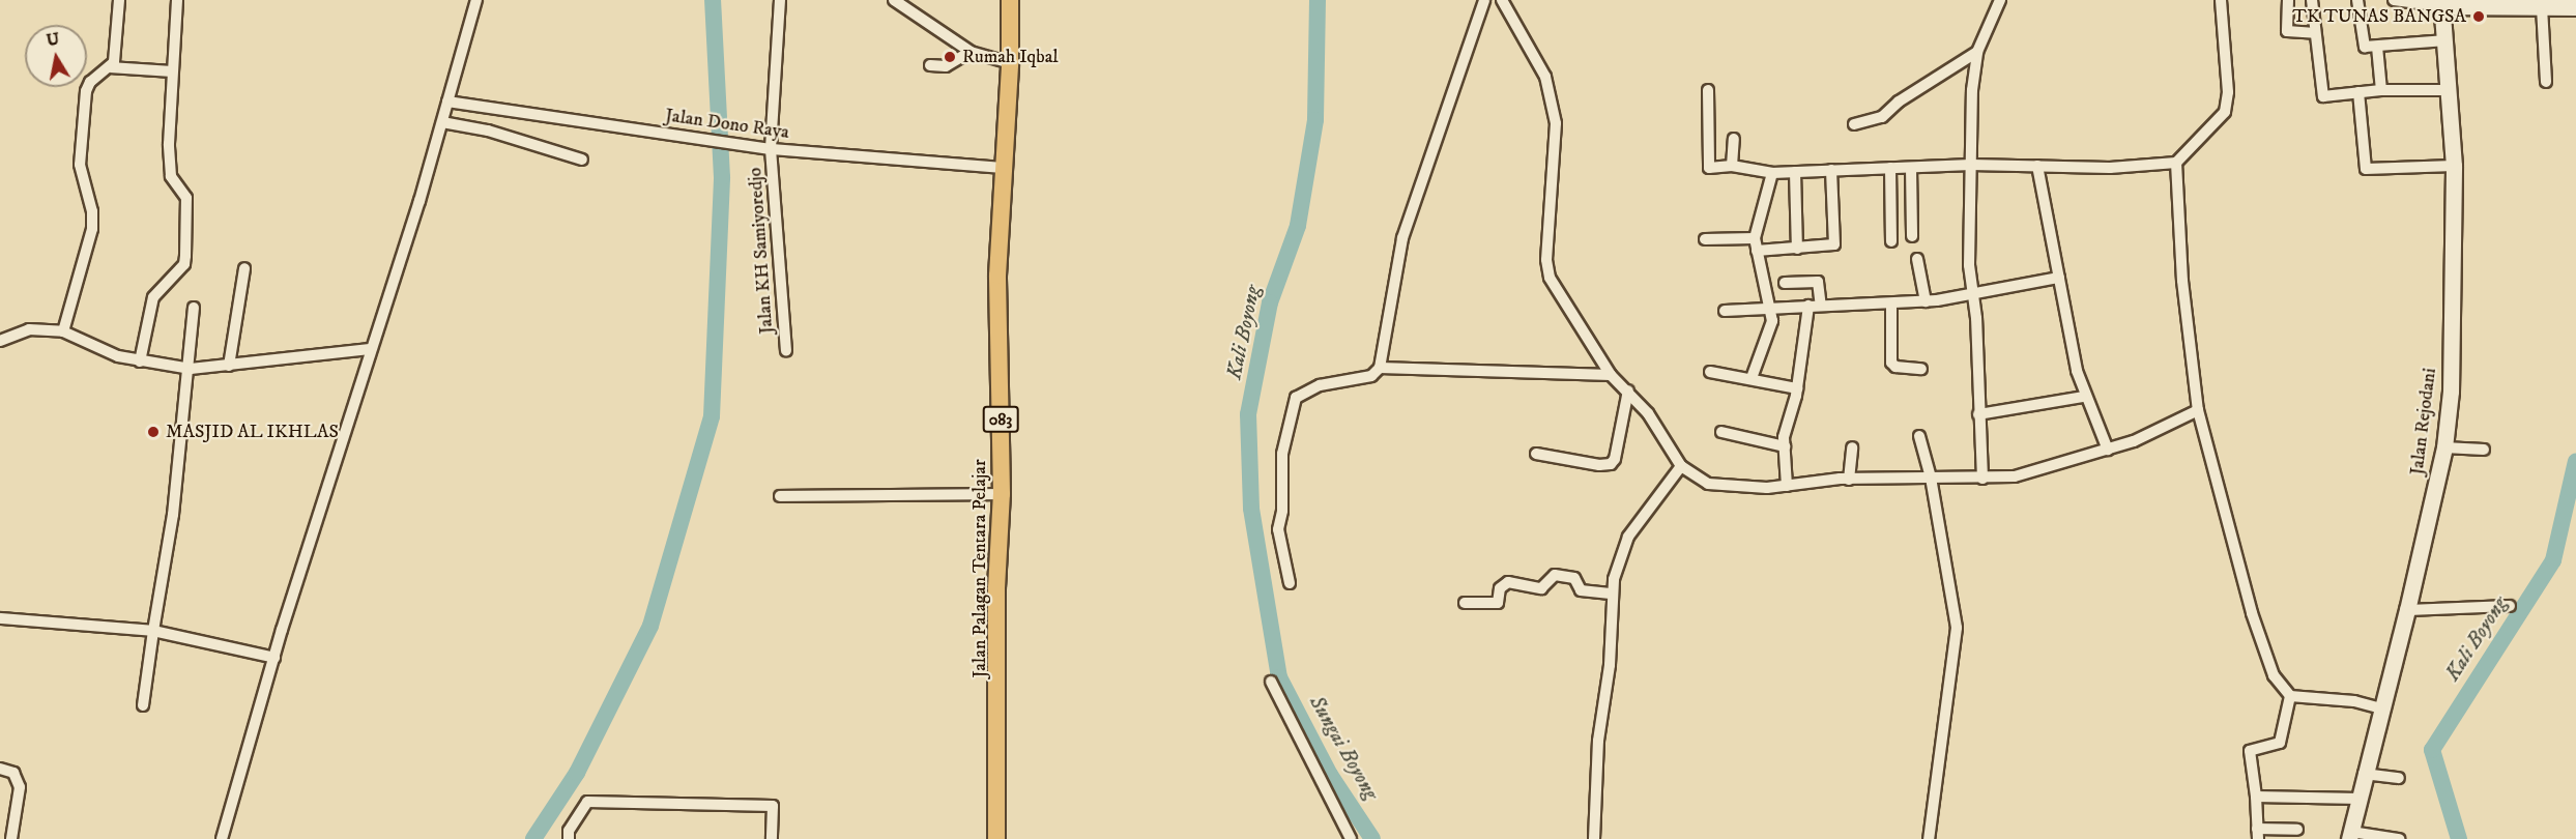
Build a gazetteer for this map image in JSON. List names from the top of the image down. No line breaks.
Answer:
{"streets":{"main road":["083","Jalan Rejodani","Jalan Palagan Tentara Pelajar"],"street":["Jalan Dono Raya","Jalan KH Samiyoredjo"]},"crossings":[["Jalan Dono Raya","Jalan KH Samiyoredjo"],["Jalan Dono Raya","Jalan Palagan Tentara Pelajar"]],"water":["Kali Boyong","Sungai Boyong"],"places":["TK TUNAS BANGSA","Rumah Iqbal","MASJID AL IKHLAS"],"north":"top"}
